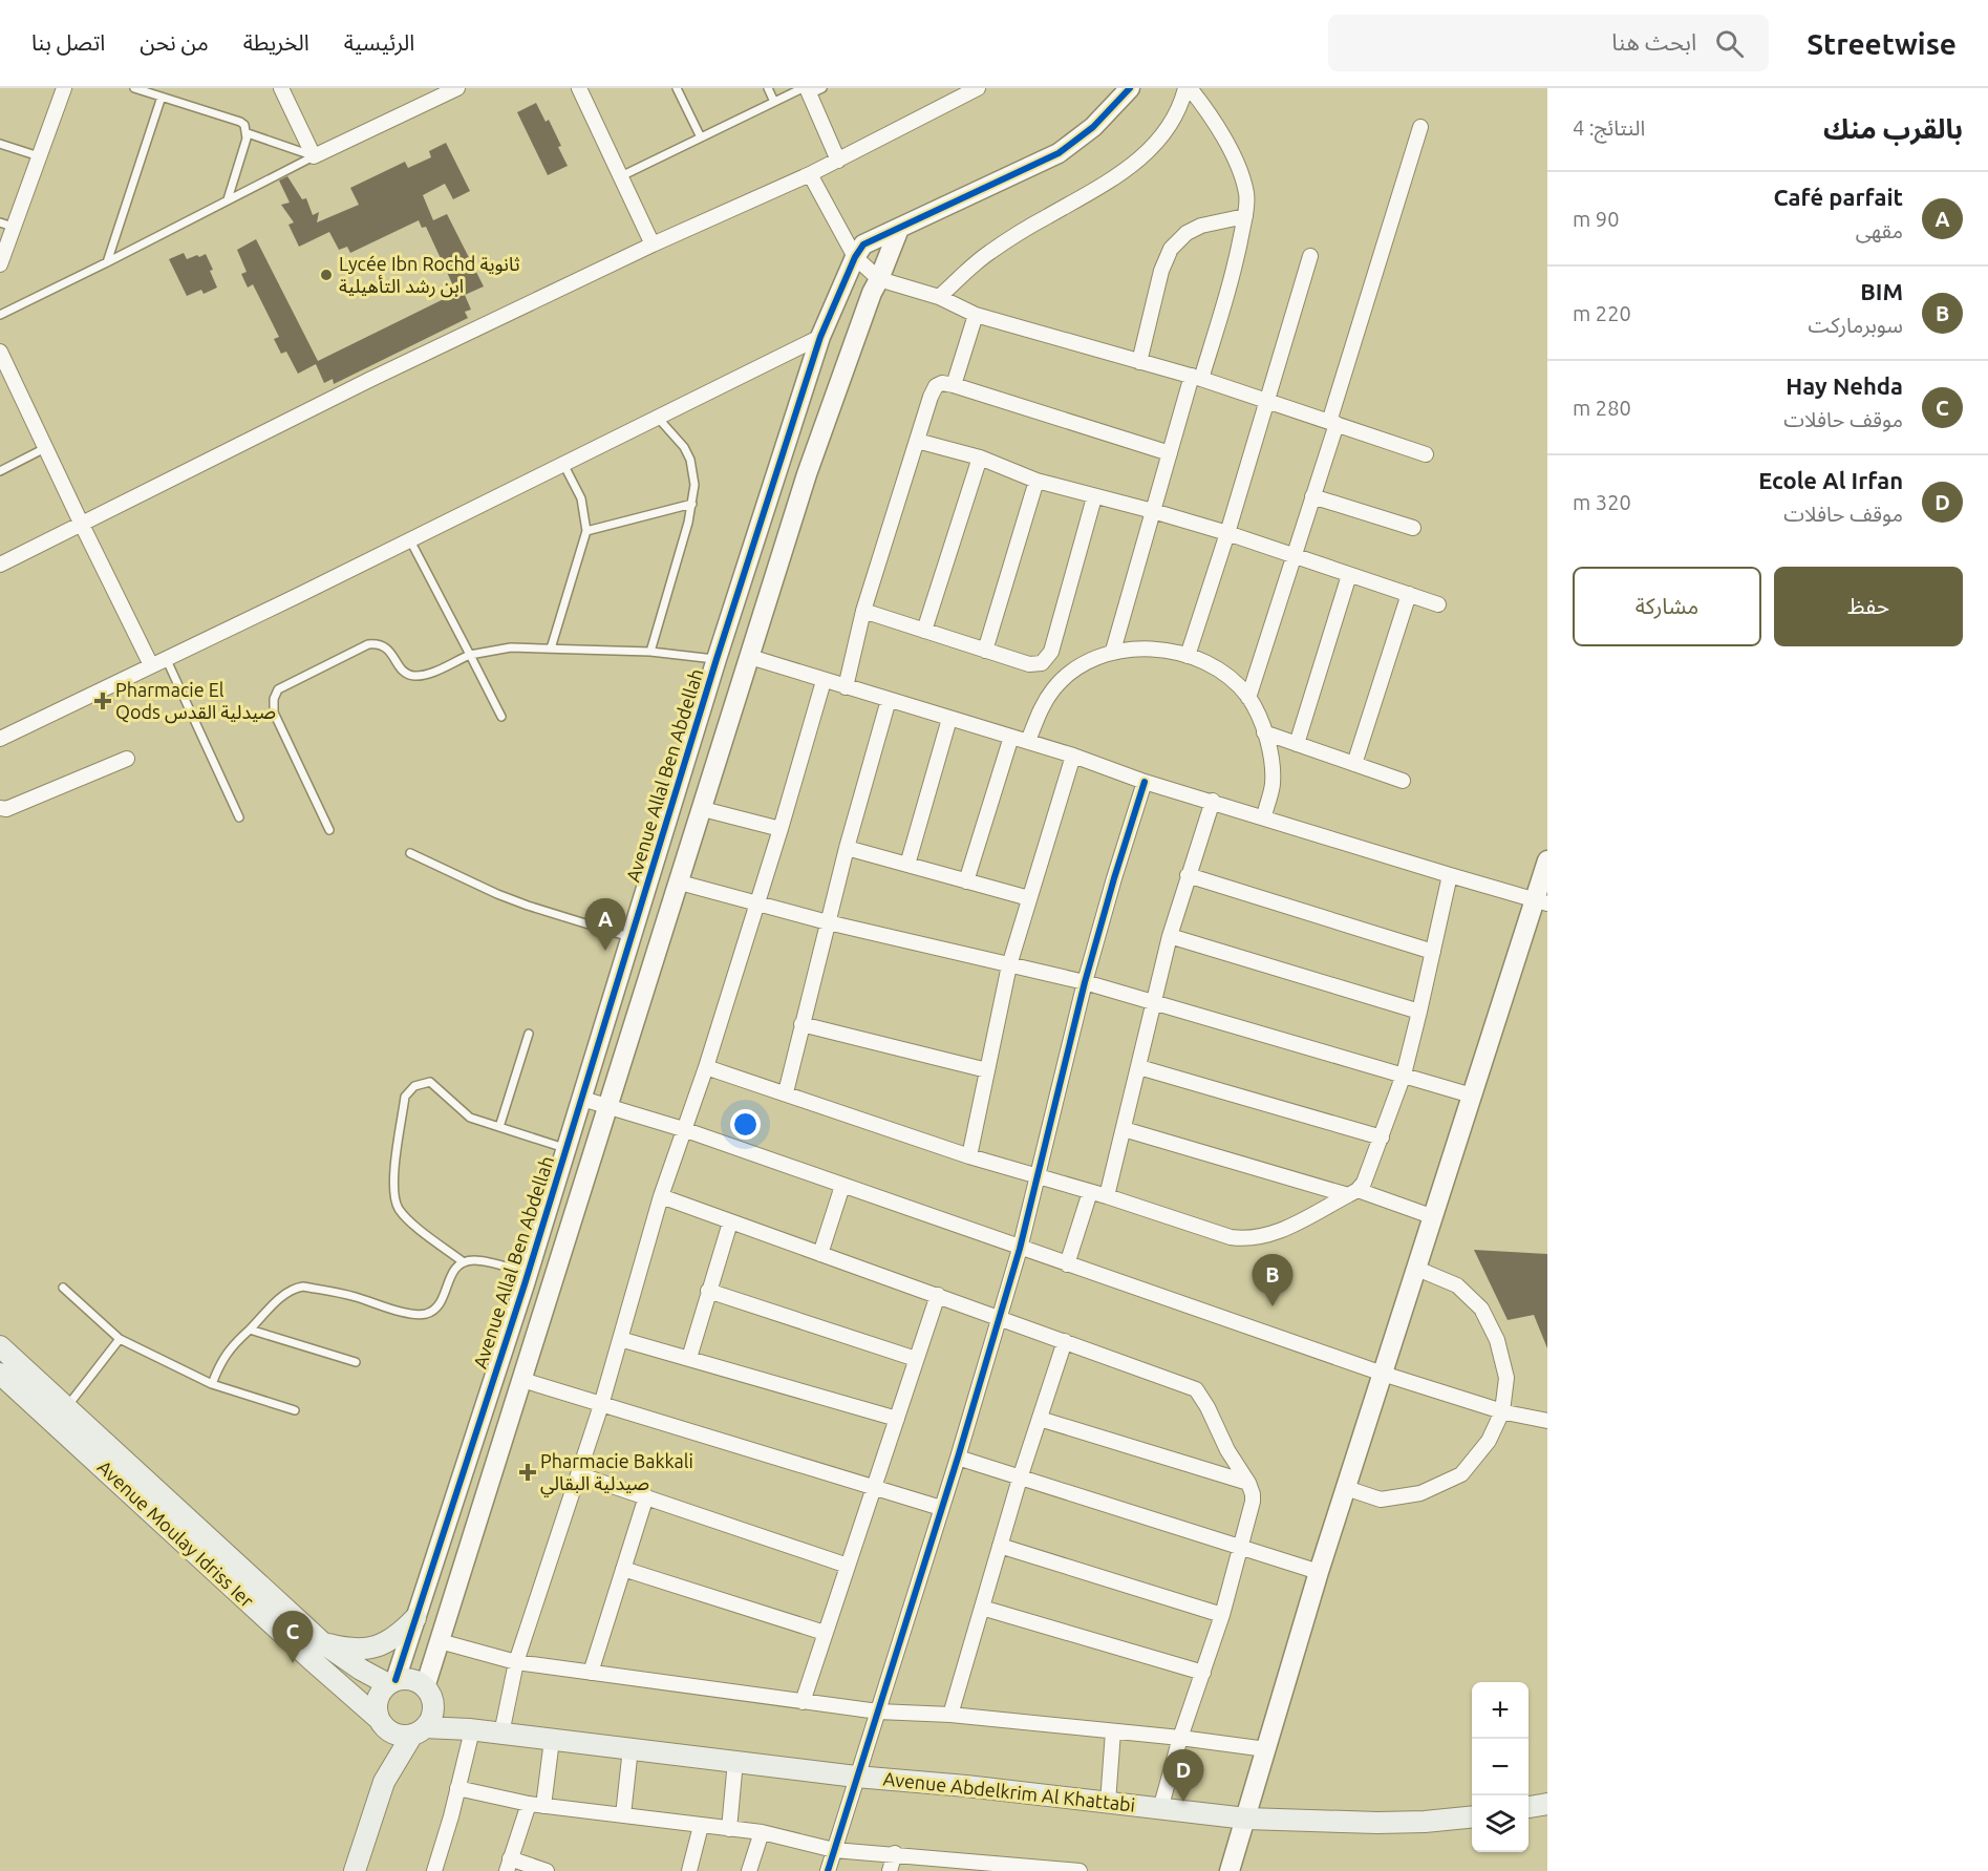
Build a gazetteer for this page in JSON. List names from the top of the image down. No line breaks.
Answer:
{"streets":{"main road":["Avenue Moulay Idriss Ier","Avenue Abdelkrim Al Khattabi"],"street":["Avenue Allal Ben Abdellah"]},"crossings":[["Avenue Allal Ben Abdellah","Avenue Moulay Idriss Ier"],["Avenue Allal Ben Abdellah","Avenue Abdelkrim Al Khattabi"],["Avenue Moulay Idriss Ier","Avenue Abdelkrim Al Khattabi"]],"places":{"other":["Lycée Ibn Rochd ثانوية ابن رشد التأهيلية"],"health":["Pharmacie El Qods صيدلية القدس","Pharmacie Bakkali صيدلية البقالي"]},"page":{"header":"Streetwise","search":"ابحث هنا","nav":["الرئيسية","الخريطة","من نحن","اتصل بنا"],"heading":["بالقرب منك","النتائج: 4"],"list":[{"mark":"A","name":"Café parfait","note":"مقهى","value":"90 m"},{"mark":"B","name":"BIM","note":"سوبرماركت","value":"220 m"},{"mark":"C","name":"Hay Nehda","note":"موقف حافلات","value":"280 m"},{"mark":"D","name":"Ecole Al Irfan","note":"موقف حافلات","value":"320 m"}],"buttons":["حفظ","مشاركة"],"pins":["A","B","C","D"],"map_buttons":["+","−"]}}
